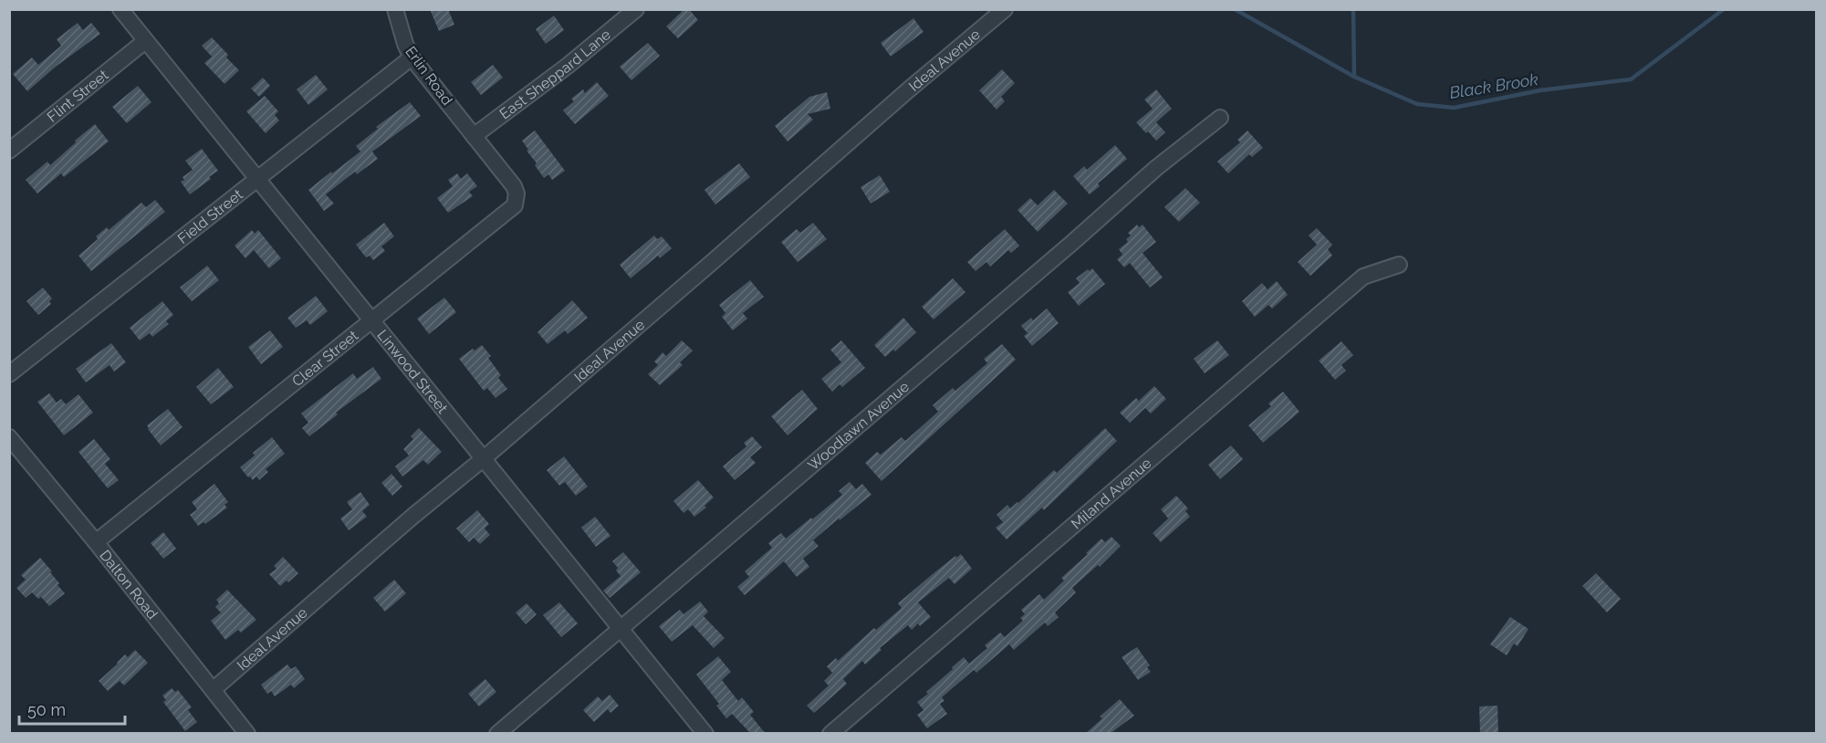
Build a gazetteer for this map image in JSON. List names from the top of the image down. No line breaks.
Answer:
{"streets":{"street":["Ideal Avenue","East Sheppard Lane","Erlin Road","Flint Street","Field Street","Clear Street","Linwood Street","Woodlawn Avenue","Miland Avenue","Dalton Road"]},"crossings":[["Ideal Avenue","Linwood Street"],["Ideal Avenue","Dalton Road"],["East Sheppard Lane","Erlin Road"],["East Sheppard Lane","Clear Street"],["Erlin Road","Field Street"],["Erlin Road","Clear Street"],["Flint Street","Linwood Street"],["Field Street","Linwood Street"],["Clear Street","Linwood Street"],["Clear Street","Dalton Road"],["Linwood Street","Woodlawn Avenue"]],"water":["Black Brook"],"scale_bar":"50 m"}
